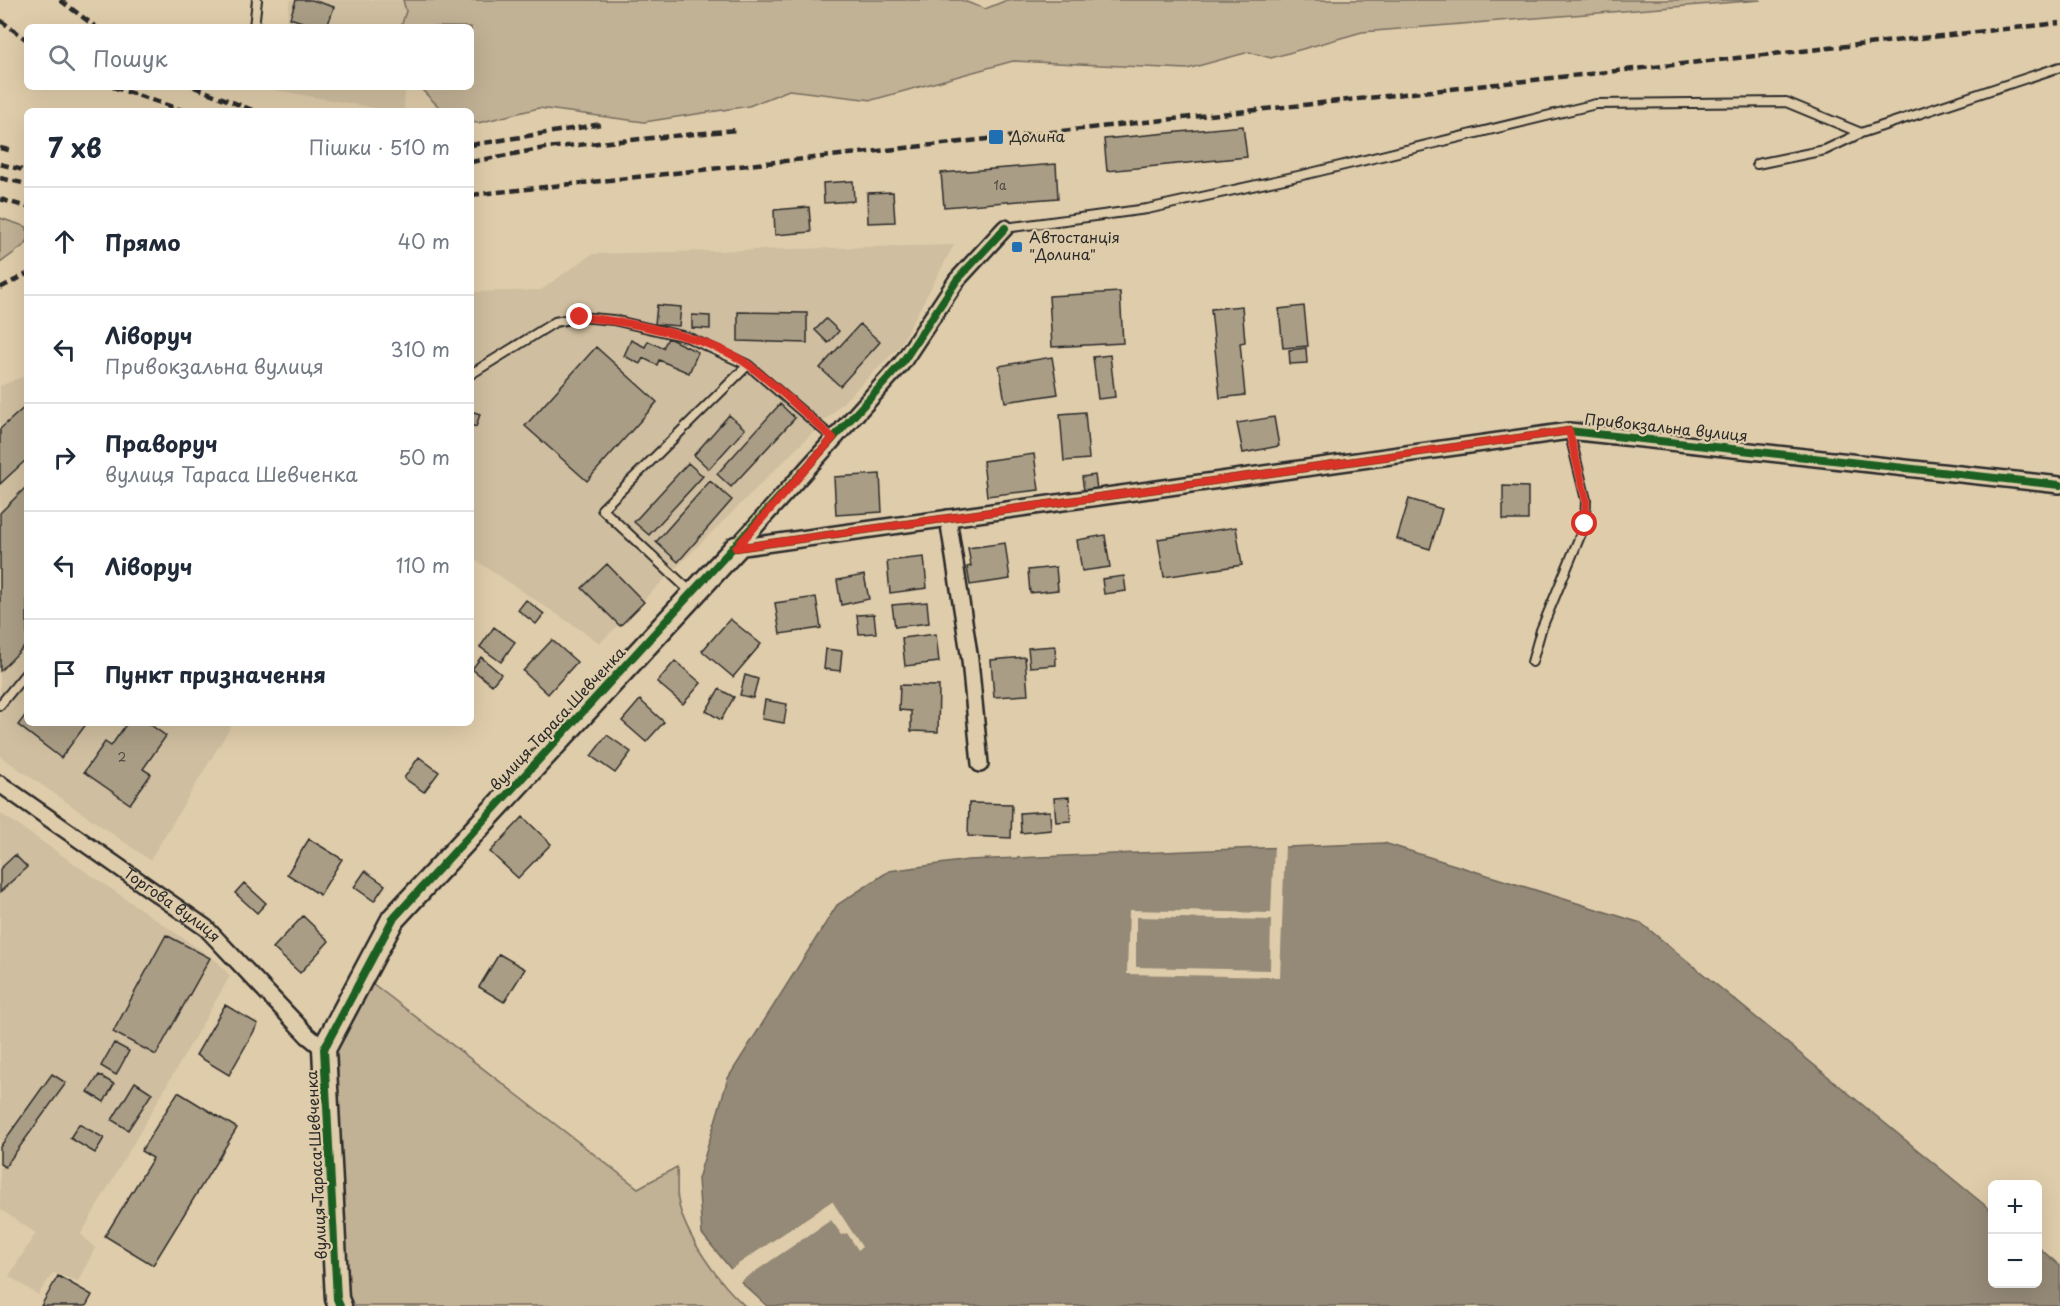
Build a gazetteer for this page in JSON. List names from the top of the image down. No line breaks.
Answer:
{"streets":{"street":["Привокзальна вулиця","вулиця Тараса Шевченка","Торгова вулиця"]},"crossings":[["Привокзальна вулиця","вулиця Тараса Шевченка"],["вулиця Тараса Шевченка","Торгова вулиця"]],"places":{"transit":["Долина","Автостанція \"Долина\""]},"house_numbers":["1а","2"],"page":{"search":"Пошук","heading":["7 хв","Пішки · 510 m"],"list":[["Прямо","40 m"],["Ліворуч","Привокзальна вулиця","310 m"],["Праворуч","вулиця Тараса Шевченка","50 m"],["Ліворуч","110 m"],"Пункт призначення"],"map_buttons":["+","−"]}}
